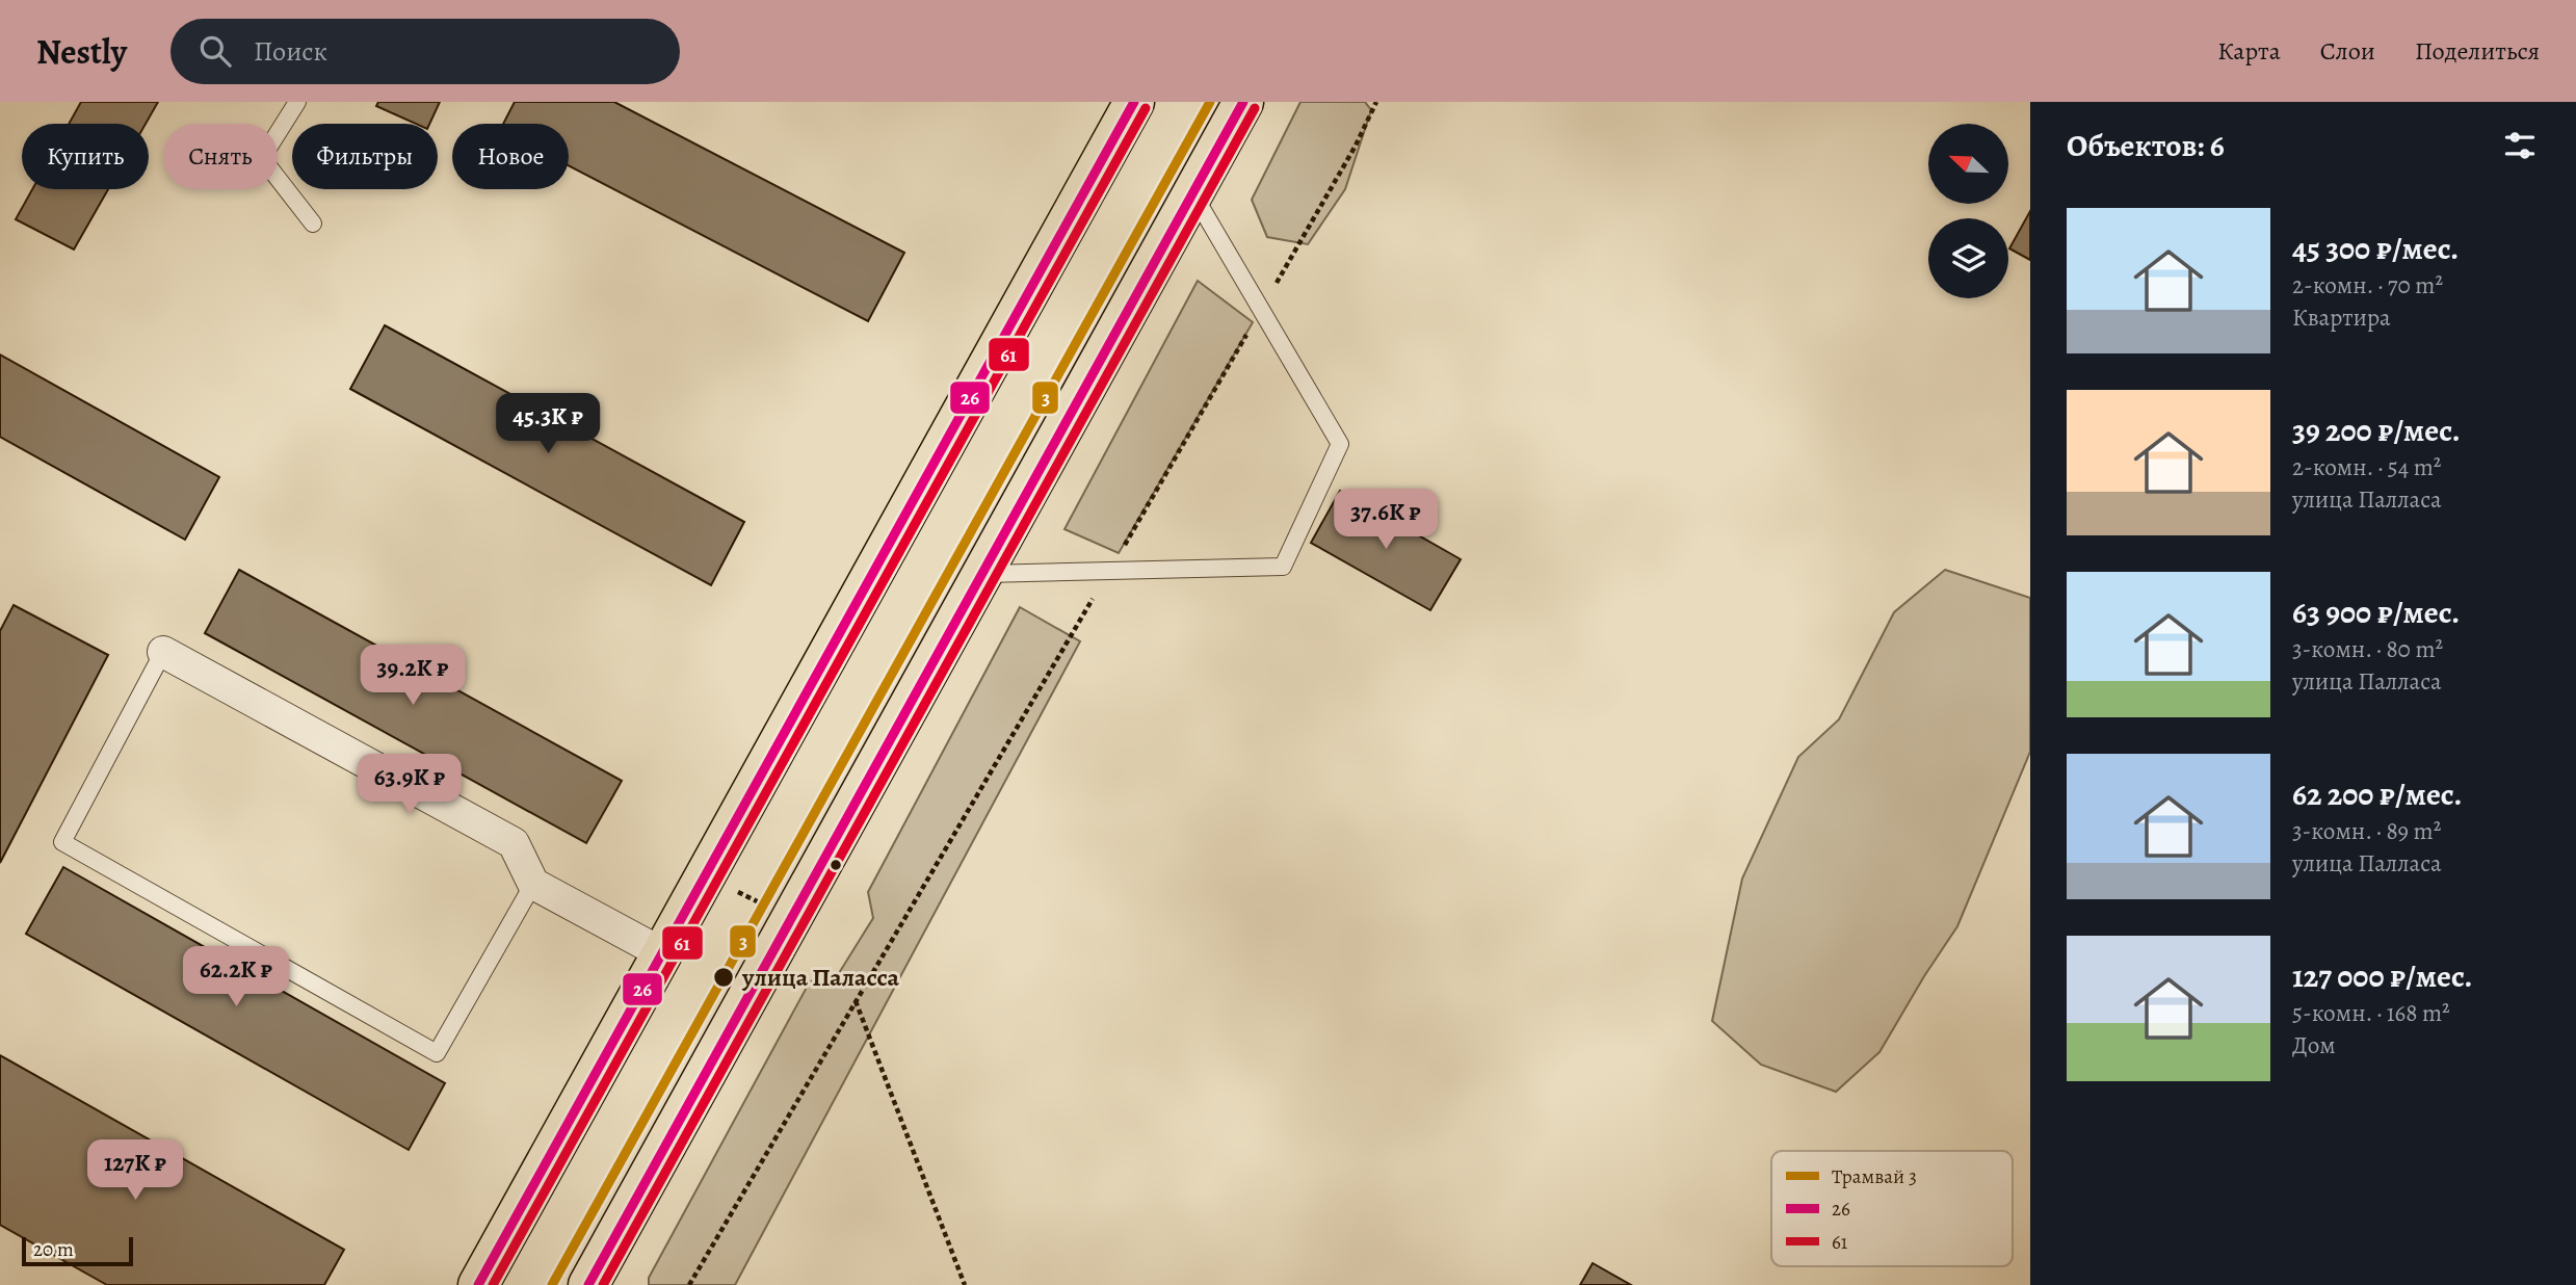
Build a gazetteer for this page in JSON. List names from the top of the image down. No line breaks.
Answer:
{"places":["улица Паласса"],"lines":["tram line 3","transit line 26","transit line 61"],"legend":["Трамвай 3","26","61"],"scale_bar":"20 m","north":"top left","page":{"header":"Nestly","search":"Поиск","nav":["Карта","Слои","Поделиться"],"heading":"Объектов: 6","chip":["Купить","Снять","Фильтры","Новое"],"list":[{"name":"45 300 ₽/мес.","note":"2-комн. · 70 m² · Квартира"},{"name":"39 200 ₽/мес.","note":"2-комн. · 54 m² · улица Палласа"},{"name":"63 900 ₽/мес.","note":"3-комн. · 80 m² · улица Палласа"},{"name":"62 200 ₽/мес.","note":"3-комн. · 89 m² · улица Палласа"},{"name":"127 000 ₽/мес.","note":"5-комн. · 168 m² · Дом"}],"price":["45.3K ₽","37.6K ₽","39.2K ₽","63.9K ₽","62.2K ₽","127K ₽"],"scale":"20 m"}}
